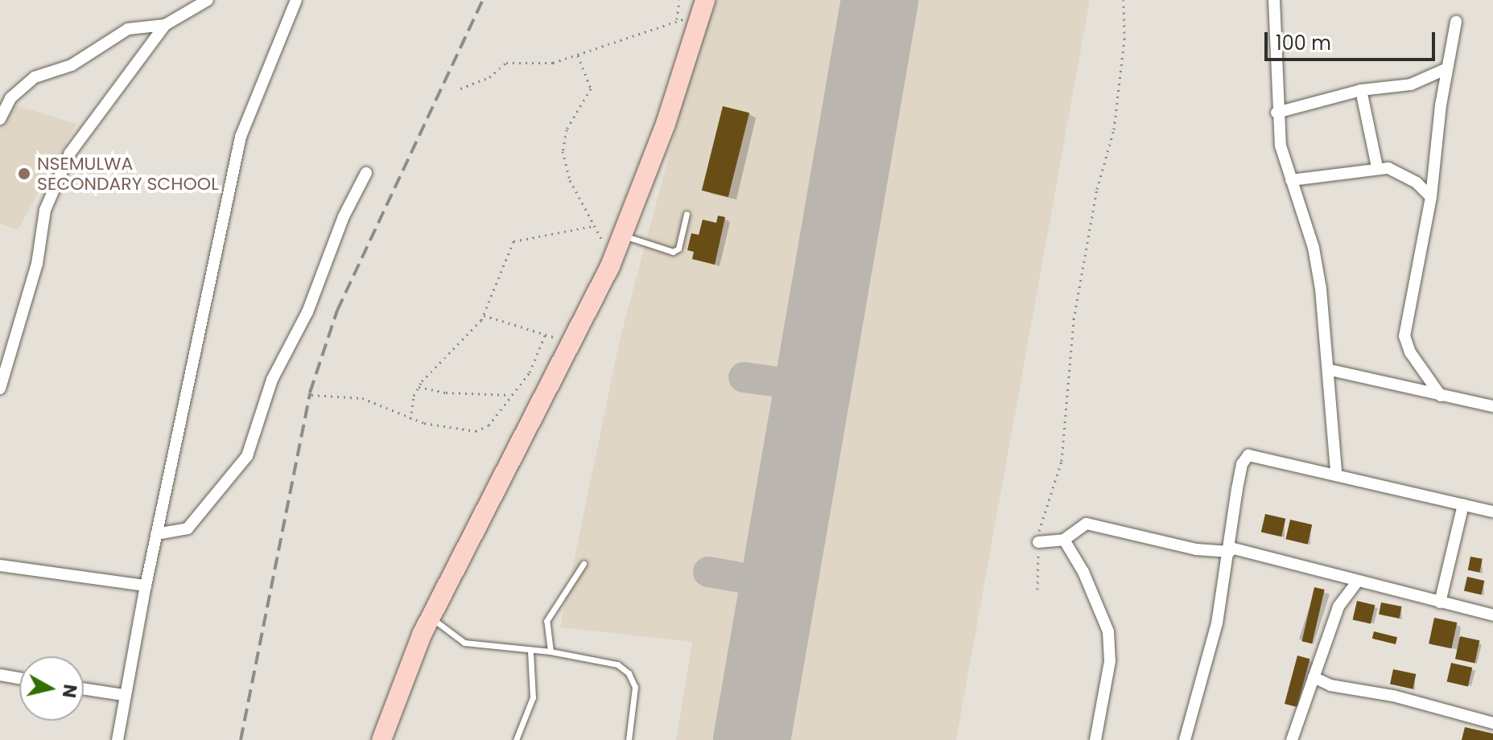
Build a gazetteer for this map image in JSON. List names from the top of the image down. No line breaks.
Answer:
{"places":["NSEMULWA SECONDARY SCHOOL"],"scale_bar":"100 m","north":"right"}
